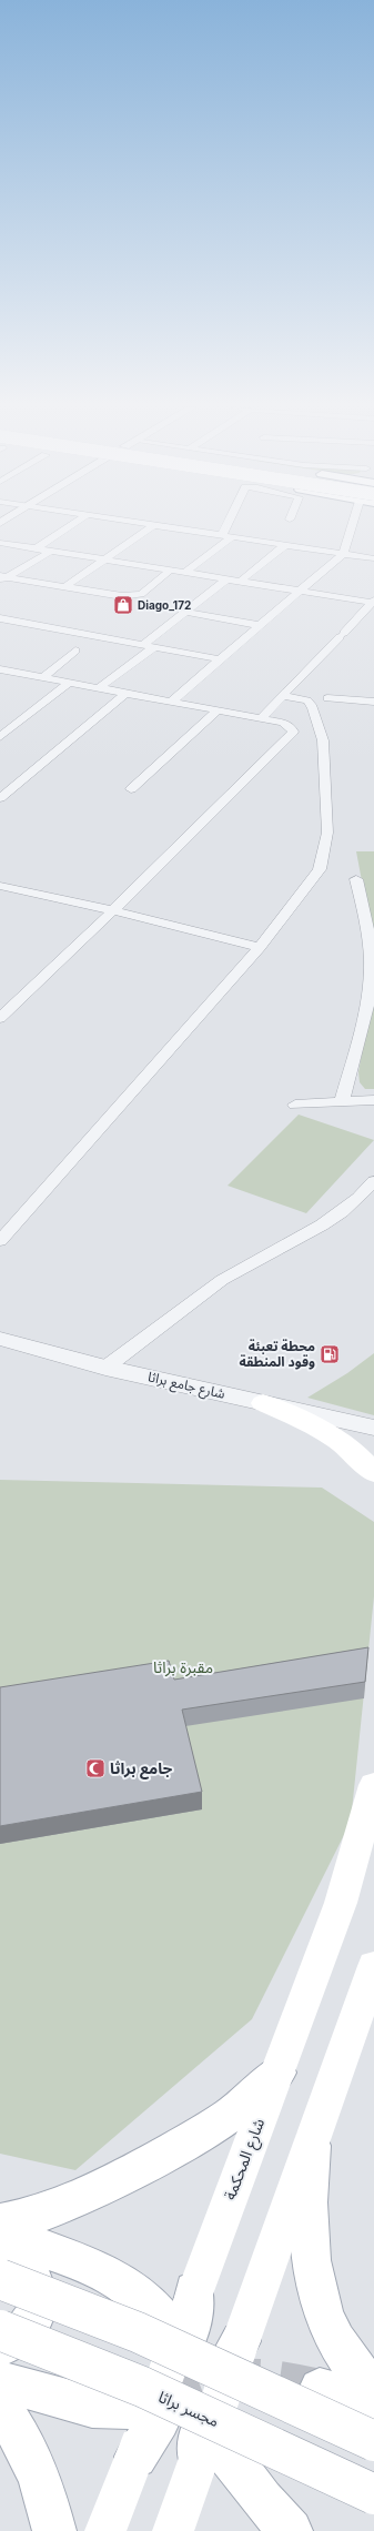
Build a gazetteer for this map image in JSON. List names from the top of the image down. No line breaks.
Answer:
{"streets":{"main road":["شارع المحكمة","مجسر براثا"],"street":["شارع جامع براثا"]},"parks":["مقبرة براثا"],"places":{"shop":["Diago_172"],"fuel station":["محطة تعبئة وقود المنطقة"],"mosque":["جامع براثا"]}}
